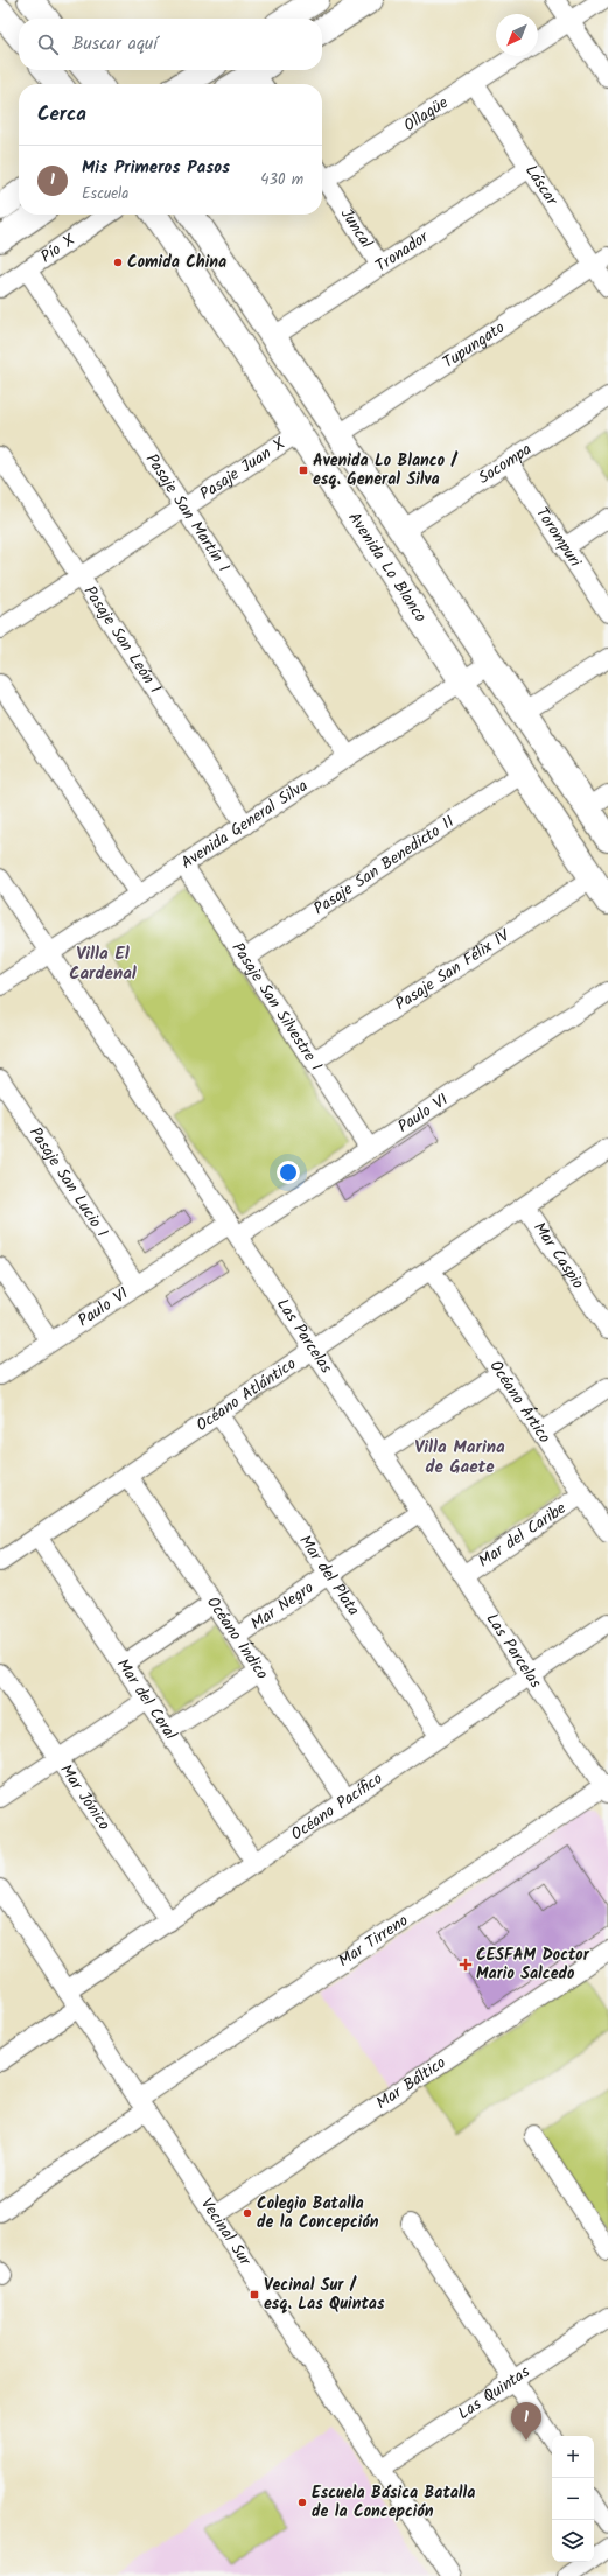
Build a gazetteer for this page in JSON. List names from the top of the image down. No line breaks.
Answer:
{"streets":{"main road":["Avenida Lo Blanco"],"street":["Ollagüe","Láscar","Juncal","Pío X","Tronador","Tupungato","Socompa","Pasaje Juan X","Pasaje San Martín I","Torompuri","Pasaje San León I","Avenida General Silva","Pasaje San Benedicto II","Pasaje San Félix IV","Pasaje San Silvestre I","Paulo VI","Pasaje San Lucio I","Mar Caspio","Las Parcelas","Océano Atlántico","Océano Ártico","Mar del Caribe","Mar del Plata","Mar Negro","Océano Índico","Mar del Coral","Mar Jónico","Océano Pacífico","Mar Tirreno","Mar Báltico","Vecinal Sur","Las Quintas"]},"crossings":[["Ollagüe","Láscar"],["Láscar","Tronador"],["Láscar","Tupungato"],["Juncal","Tronador"],["Pío X","Pasaje San Martín I"],["Tronador","Avenida Lo Blanco"],["Tupungato","Avenida Lo Blanco"],["Socompa","Torompuri"],["Socompa","Avenida Lo Blanco"],["Pasaje Juan X","Pasaje San Martín I"],["Pasaje Juan X","Avenida Lo Blanco"],["Pasaje Juan X","Pasaje San León I"],["Pasaje San Martín I","Avenida General Silva"],["Avenida Lo Blanco","Avenida General Silva"],["Avenida Lo Blanco","Pasaje San Benedicto II"],["Avenida Lo Blanco","Pasaje San Félix IV"],["Pasaje San León I","Avenida General Silva"],["Avenida General Silva","Pasaje San Silvestre I"],["Avenida General Silva","Las Parcelas"],["Pasaje San Benedicto II","Pasaje San Silvestre I"],["Pasaje San Félix IV","Pasaje San Silvestre I"],["Pasaje San Silvestre I","Paulo VI"],["Paulo VI","Pasaje San Lucio I"],["Paulo VI","Las Parcelas"],["Mar Caspio","Océano Atlántico"],["Las Parcelas","Océano Atlántico"],["Las Parcelas","Mar del Caribe"],["Las Parcelas","Mar Negro"],["Las Parcelas","Océano Pacífico"],["Las Parcelas","Mar Tirreno"],["Océano Atlántico","Océano Ártico"],["Océano Atlántico","Mar del Plata"],["Océano Atlántico","Océano Índico"],["Océano Atlántico","Mar del Coral"],["Océano Ártico","Mar del Caribe"],["Mar del Plata","Mar Negro"],["Mar del Plata","Océano Pacífico"],["Mar Negro","Océano Índico"],["Océano Índico","Océano Pacífico"],["Mar del Coral","Océano Pacífico"],["Mar Jónico","Océano Pacífico"],["Océano Pacífico","Vecinal Sur"],["Mar Tirreno","Vecinal Sur"],["Mar Báltico","Vecinal Sur"],["Vecinal Sur","Las Quintas"]],"districts":["Villa El Cardenal","Villa Marina de Gaete"],"places":{"other":["Comida China","Colegio Batalla de la Concepción","Escuela Básica Batalla de la Concepción"],"transit":["Avenida Lo Blanco / esq. General Silva","Vecinal Sur / esq. Las Quintas"],"health":["CESFAM Doctor Mario Salcedo"]},"north":"bottom left","page":{"search":"Buscar aquí","heading":"Cerca","list":[{"mark":"1","name":"Mis Primeros Pasos","note":"Escuela","value":"430 m"}],"pins":"1","map_buttons":["+","−"]}}
